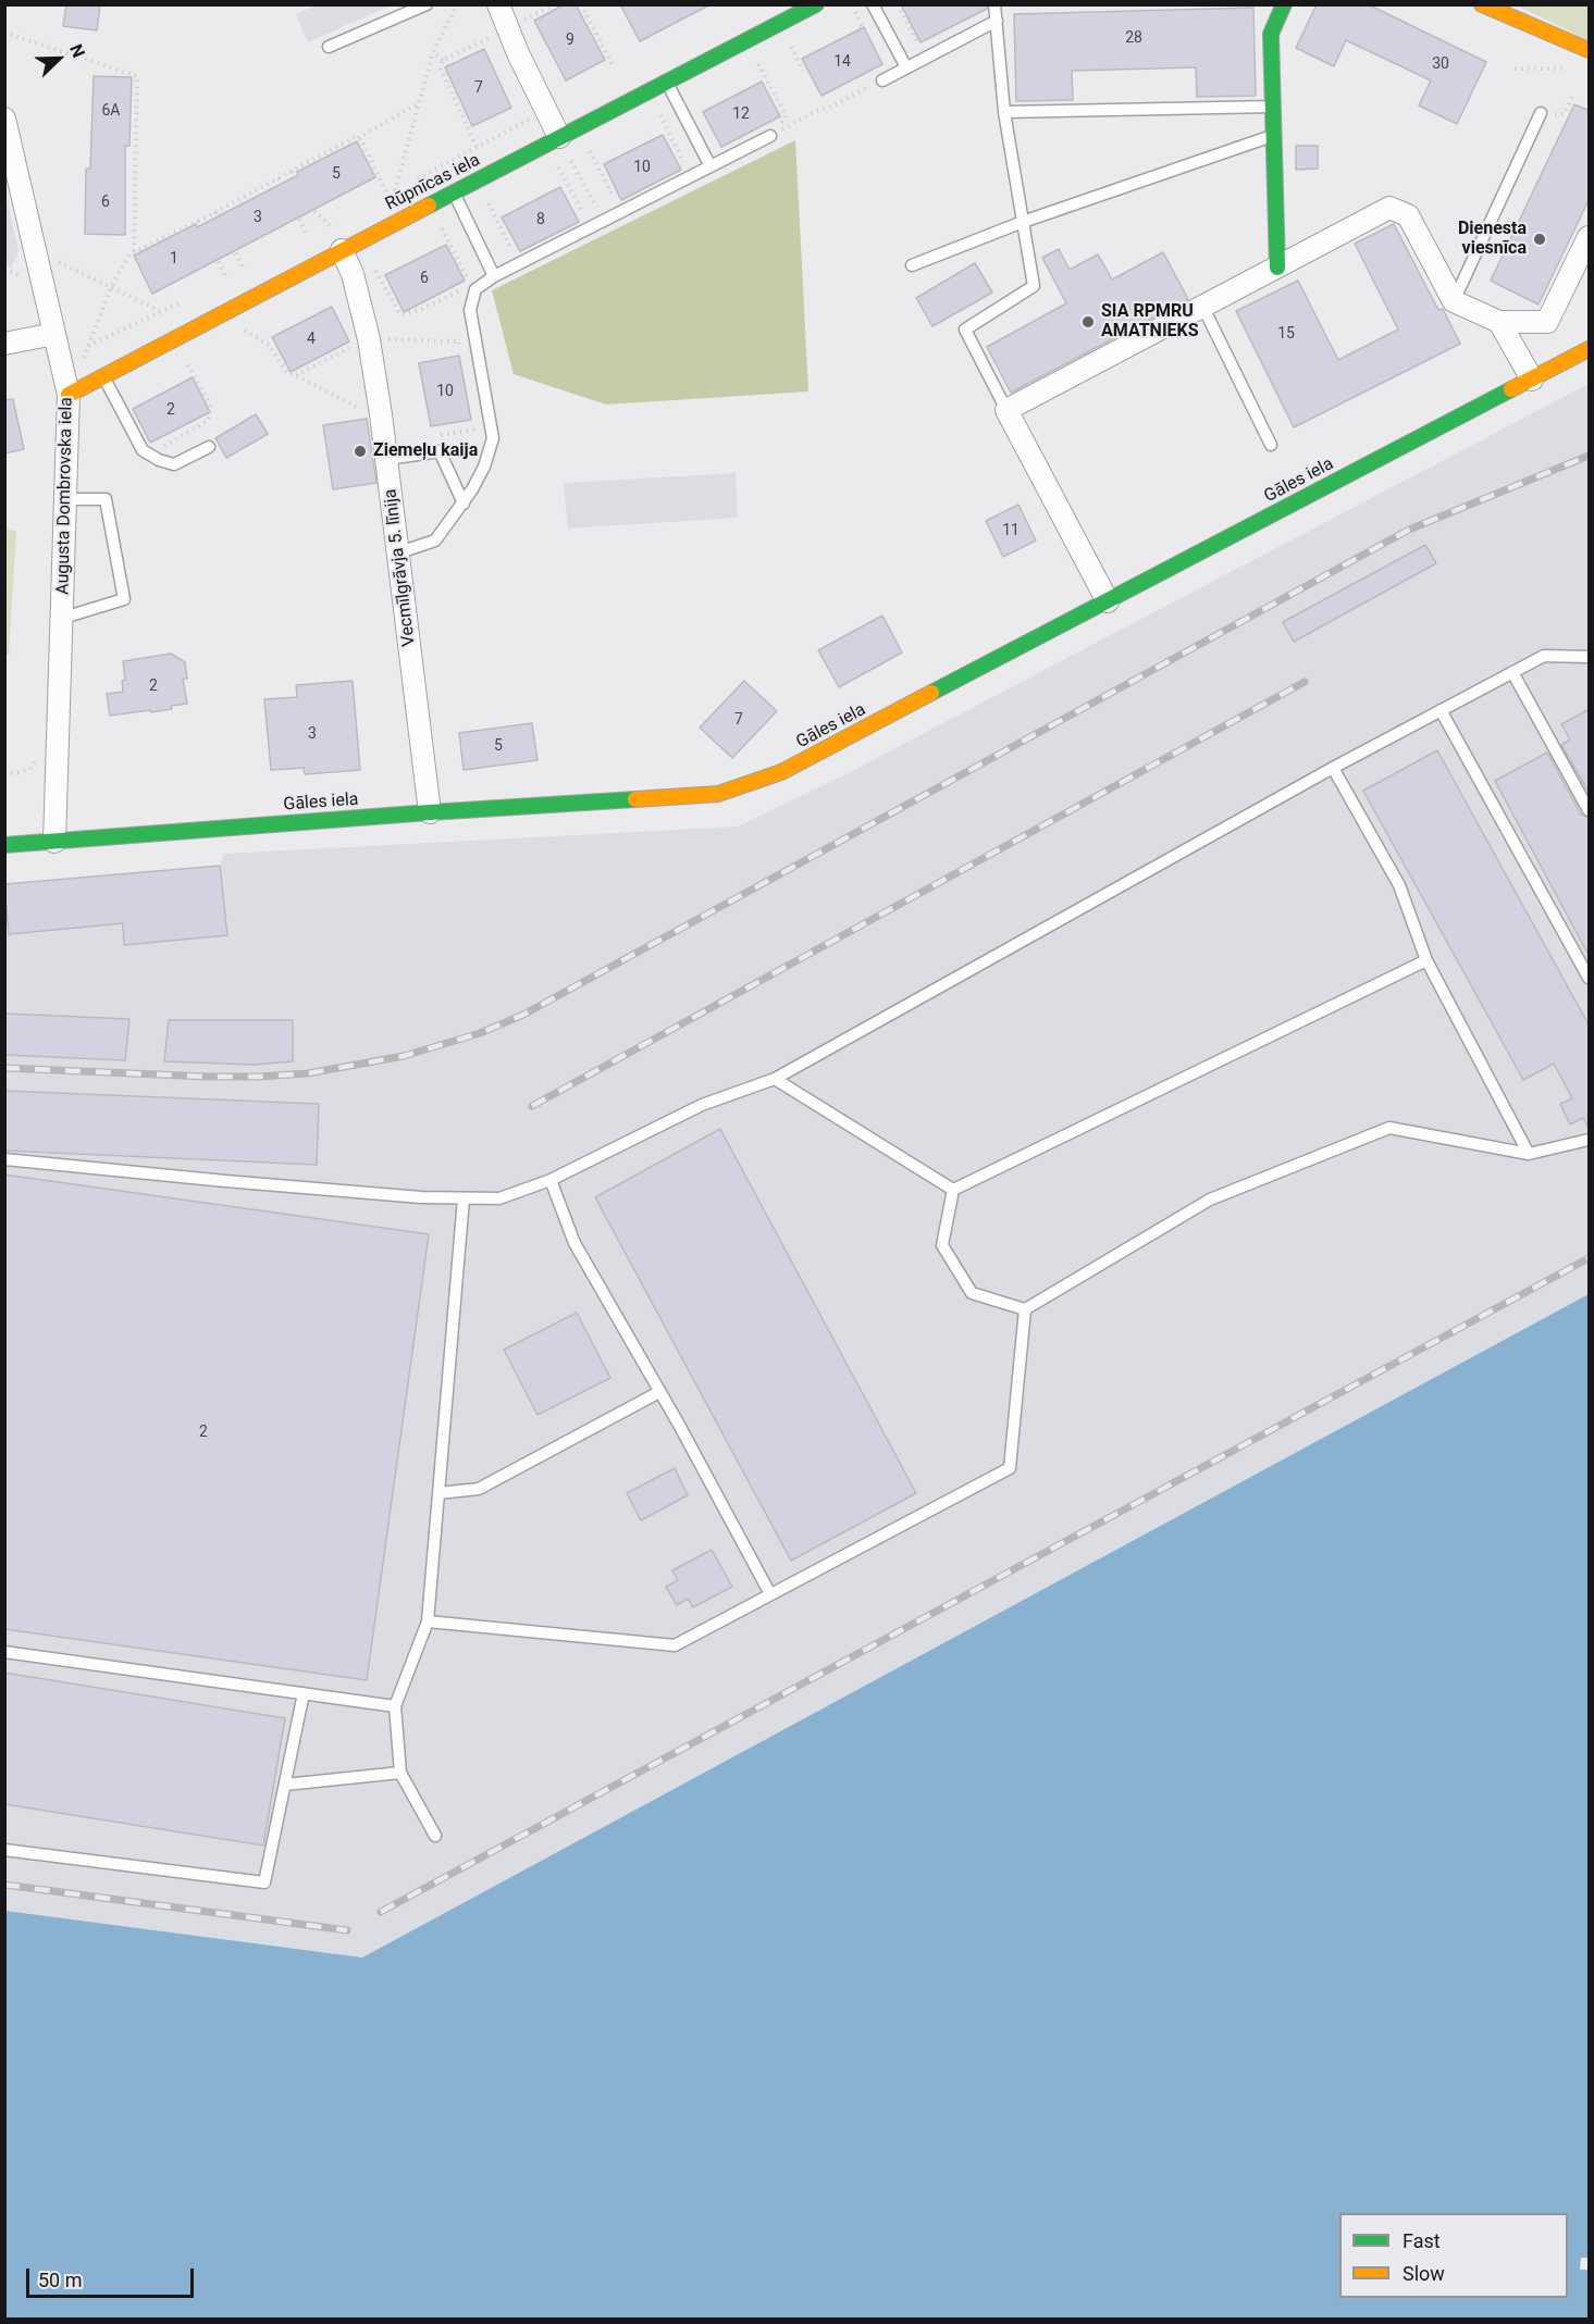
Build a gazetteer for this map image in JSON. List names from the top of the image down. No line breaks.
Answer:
{"streets":{"street":["Rūpnīcas iela","Gāles iela","Augusta Dombrovska iela","Vecmīlgrāvja 5. līnija"]},"crossings":[["Rūpnīcas iela","Augusta Dombrovska iela"],["Rūpnīcas iela","Vecmīlgrāvja 5. līnija"],["Gāles iela","Augusta Dombrovska iela"],["Gāles iela","Vecmīlgrāvja 5. līnija"]],"places":["Dienesta viesnīca","SIA RPMRU AMATNIEKS","Ziemeļu kaija"],"house_numbers":["28","9","14","30","7","6A","12","10","5","6","3","8","1","6","15","4","10","2","11","2","7","3","5","2"],"legend":["Fast","Slow"],"scale_bar":"50 m","north":"top right"}
